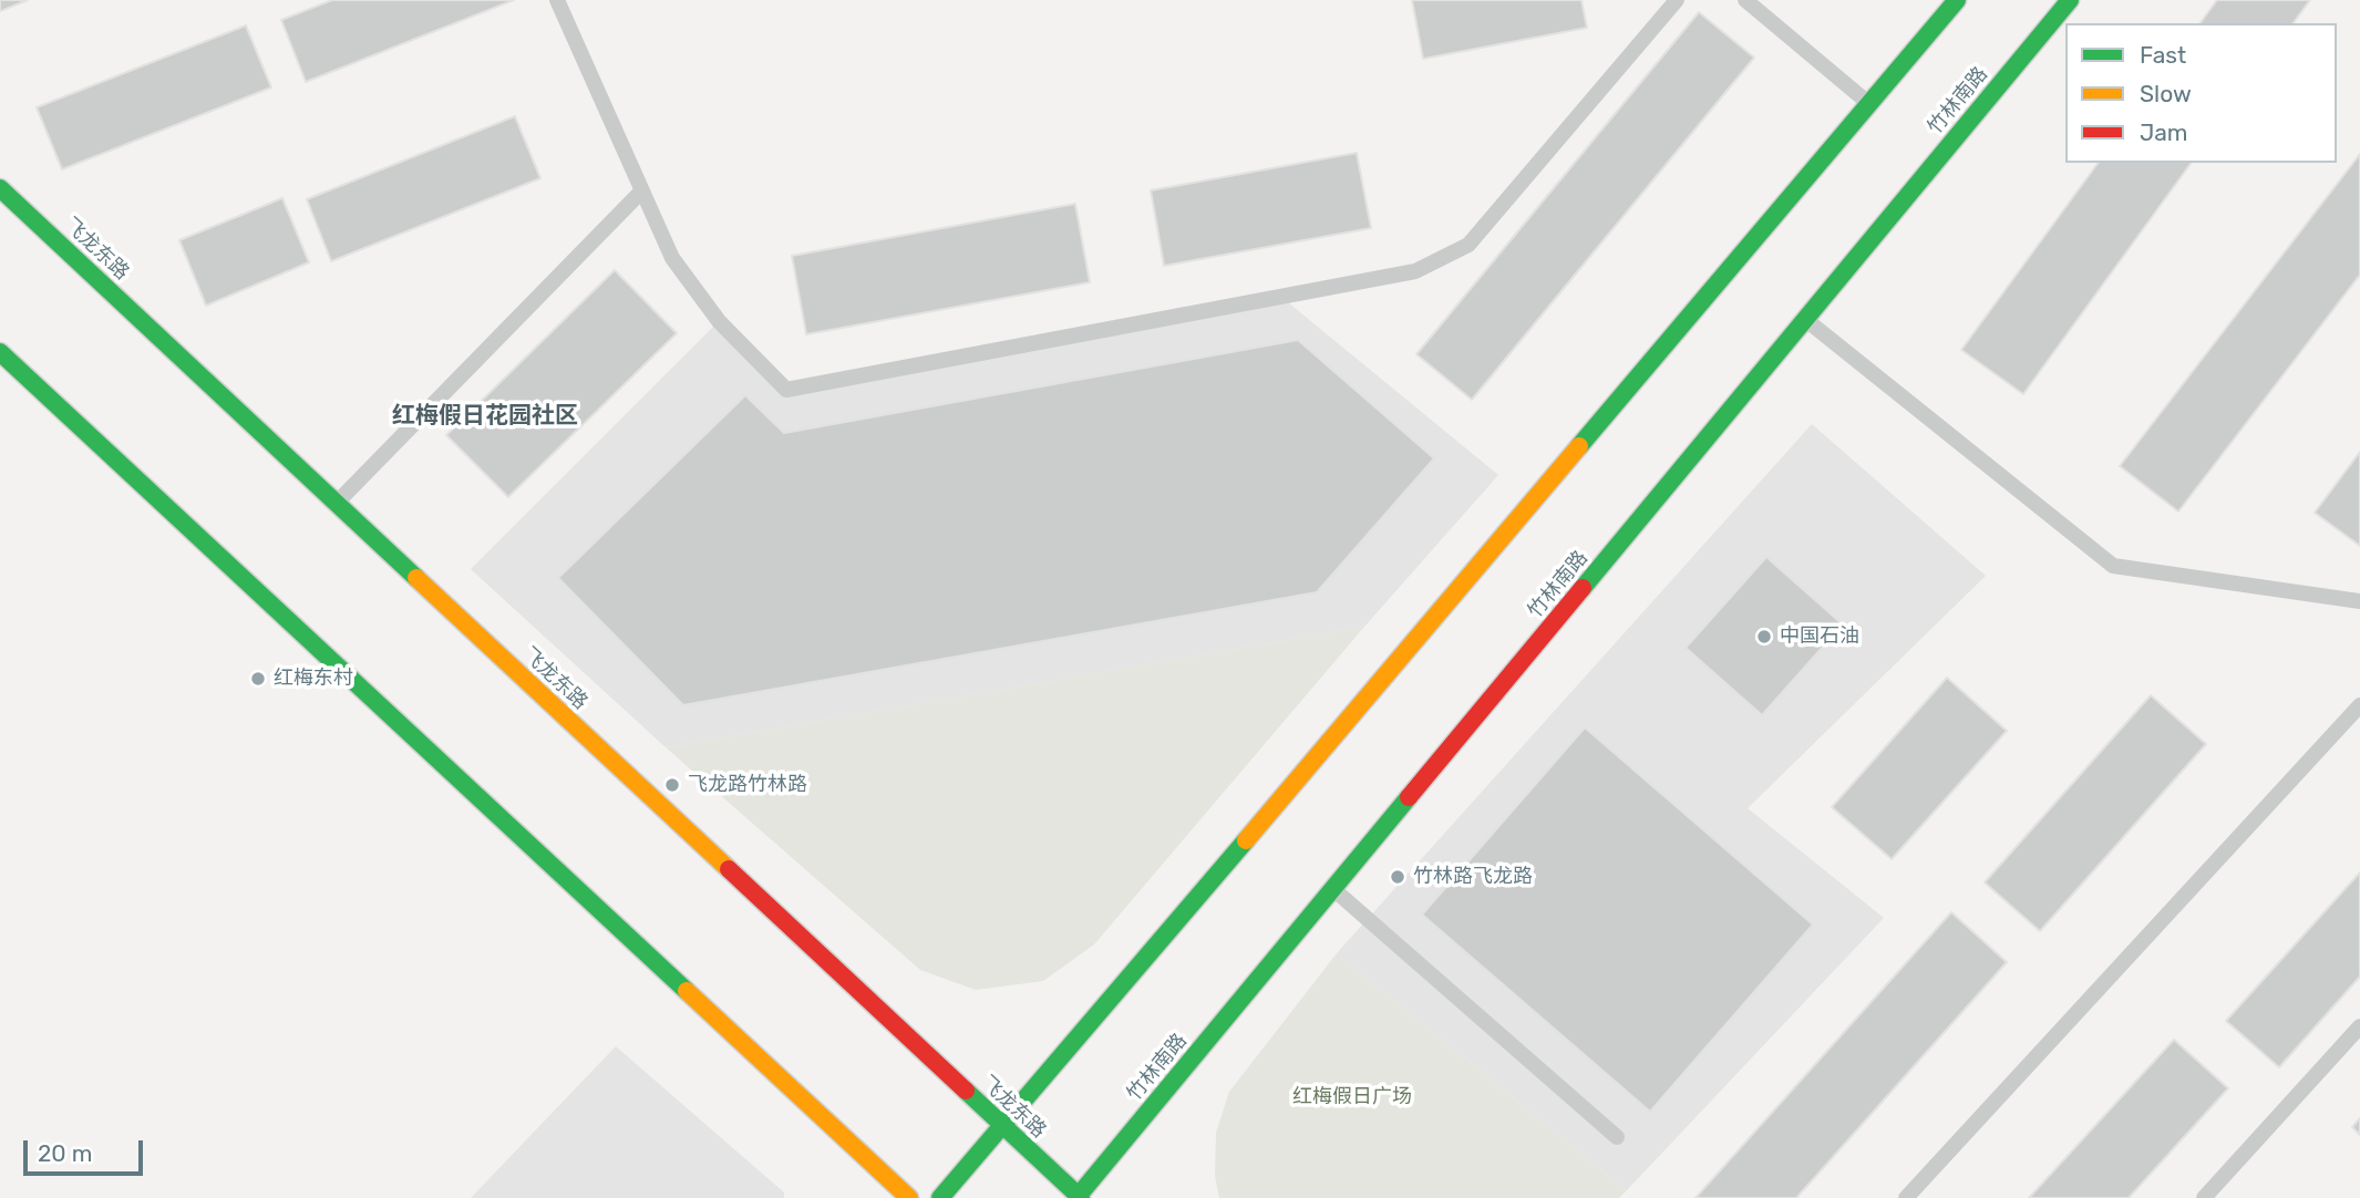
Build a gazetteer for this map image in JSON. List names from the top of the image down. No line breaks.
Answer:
{"streets":{"main road":["竹林南路","飞龙东路"]},"crossings":[["竹林南路","飞龙东路"]],"districts":["红梅假日花园社区"],"parks":["红梅假日广场"],"places":["中国石油","红梅东村","飞龙路竹林路","竹林路飞龙路"],"legend":["Fast","Slow","Jam"],"scale_bar":"20 m"}
